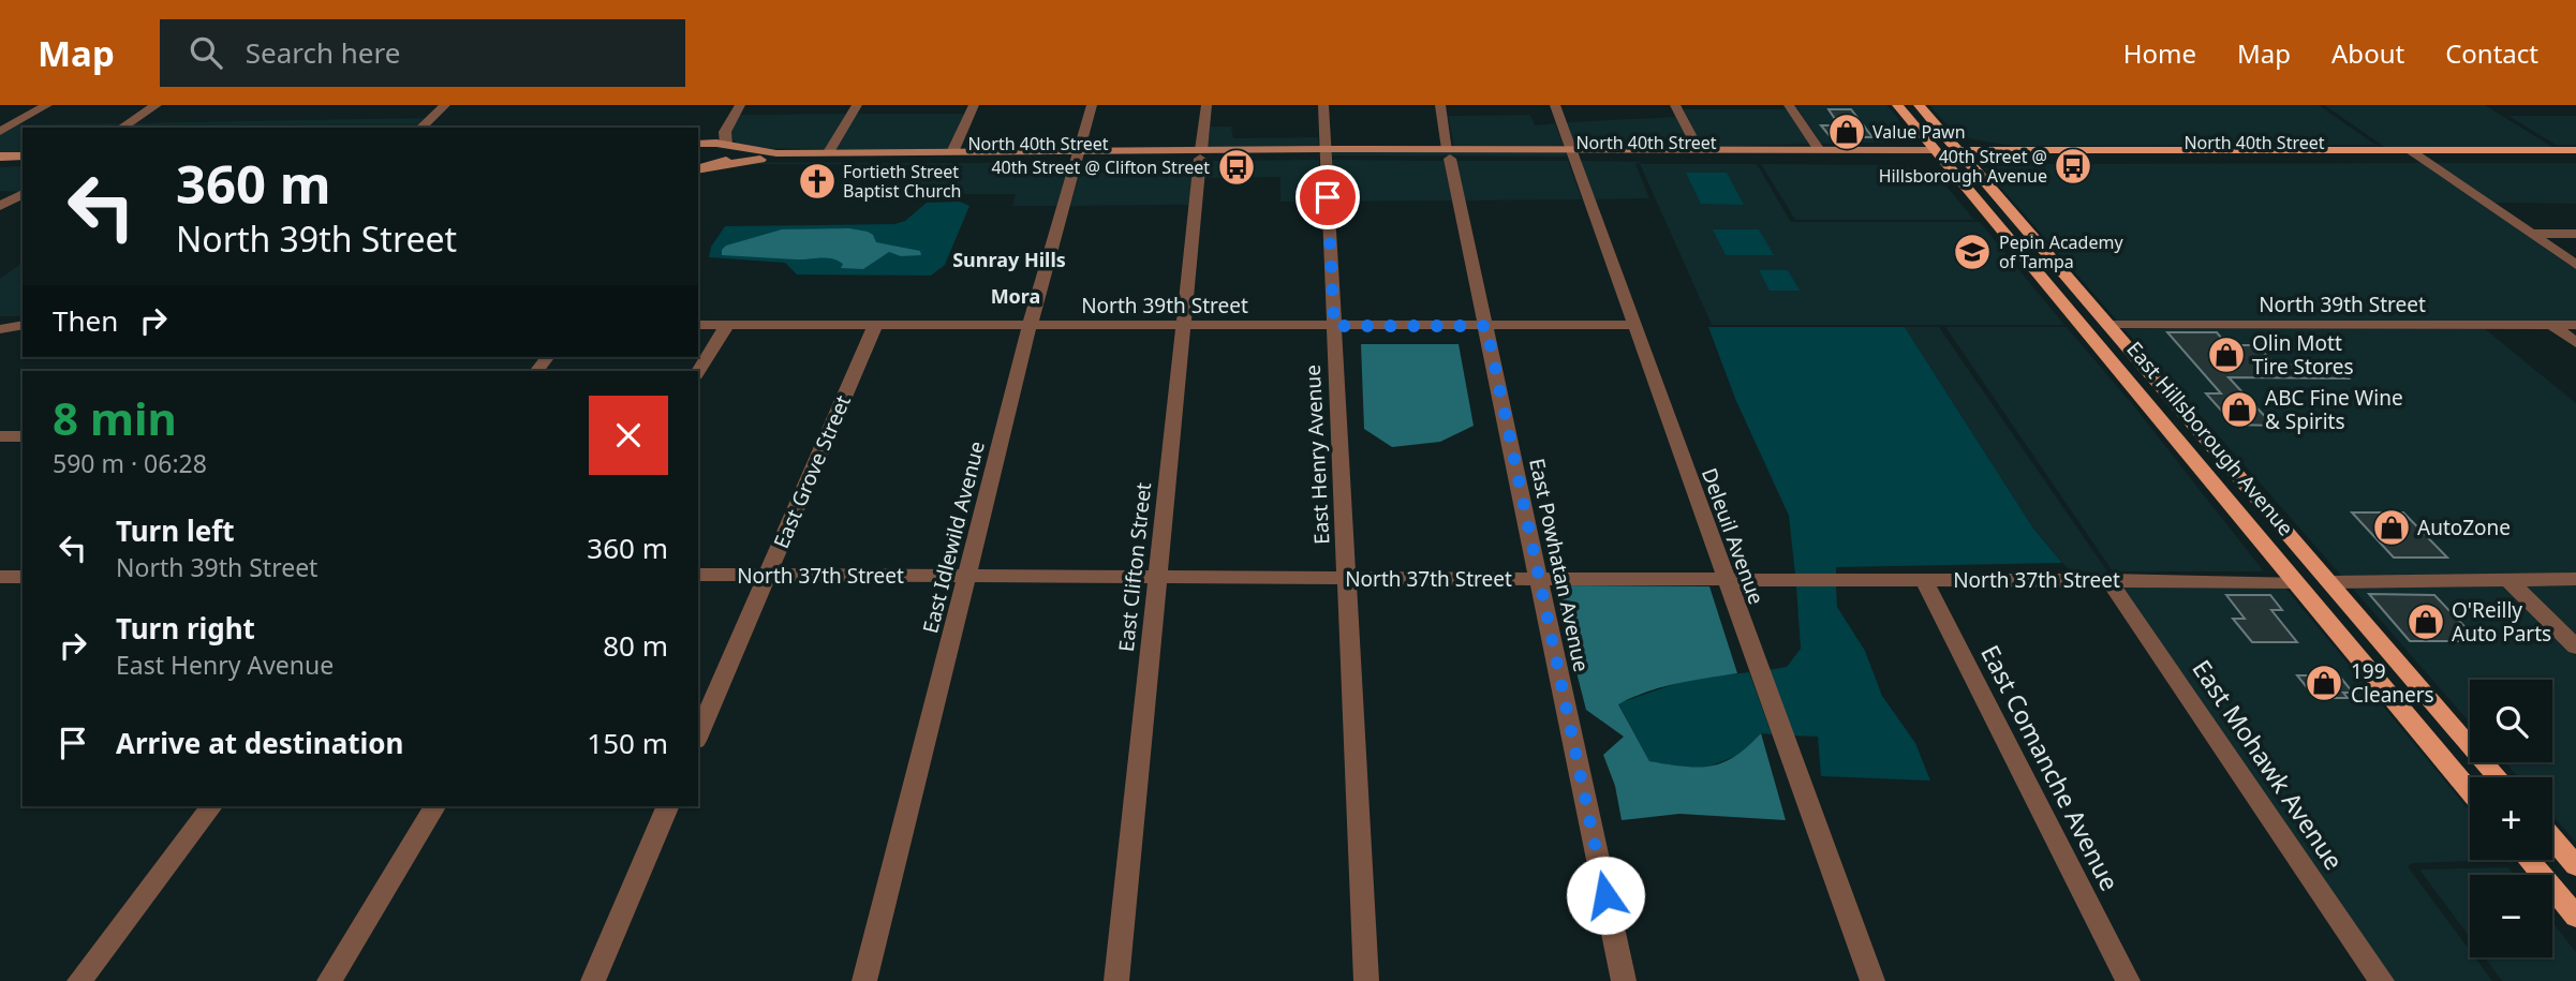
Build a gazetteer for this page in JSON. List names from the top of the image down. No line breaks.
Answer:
{"streets":{"main road":["North 40th Street","East Hillsborough Avenue"],"street":["North 39th Street","East Henry Avenue","East Grove Street","Deleuil Avenue","East Idlewild Avenue","East Powhatan Avenue","East Clifton Street","North 37th Street","East Mohawk Avenue","East Comanche Avenue"]},"crossings":[["North 40th Street","East Hillsborough Avenue"],["North 40th Street","East Henry Avenue"],["North 40th Street","Deleuil Avenue"],["North 40th Street","East Idlewild Avenue"],["North 40th Street","East Powhatan Avenue"],["North 40th Street","East Clifton Street"],["North 39th Street","East Hillsborough Avenue"],["North 39th Street","East Henry Avenue"],["North 39th Street","East Grove Street"],["North 39th Street","Deleuil Avenue"],["North 39th Street","East Idlewild Avenue"],["North 39th Street","East Powhatan Avenue"],["North 39th Street","East Clifton Street"],["East Hillsborough Avenue","North 37th Street"],["East Henry Avenue","North 37th Street"],["East Grove Street","North 37th Street"],["Deleuil Avenue","North 37th Street"],["East Idlewild Avenue","North 37th Street"],["East Powhatan Avenue","North 37th Street"],["East Clifton Street","North 37th Street"],["North 37th Street","East Mohawk Avenue"],["North 37th Street","East Comanche Avenue"]],"districts":["Sunray Hills","Mora"],"places":{"shop":["Value Pawn","Olin Mott Tire Stores","ABC Fine Wine & Spirits","AutoZone","O'Reilly Auto Parts","199 Cleaners"],"bus stop":["40th Street @ Hillsborough Avenue","40th Street @ Clifton Street"],"church":["Fortieth Street Baptist Church"],"school or university":["Pepin Academy of Tampa"]},"page":{"header":"Map","search":"Search here","nav":["Home","Map","About","Contact"],"turn":["360 m","North 39th Street"],"then":"Then","heading":["8 min","590 m · 06:28"],"list":[{"name":"Turn left","note":"North 39th Street","value":"360 m"},{"name":"Turn right","note":"East Henry Avenue","value":"80 m"},{"name":"Arrive at destination","value":"150 m"}],"map_buttons":["+","−"]}}
